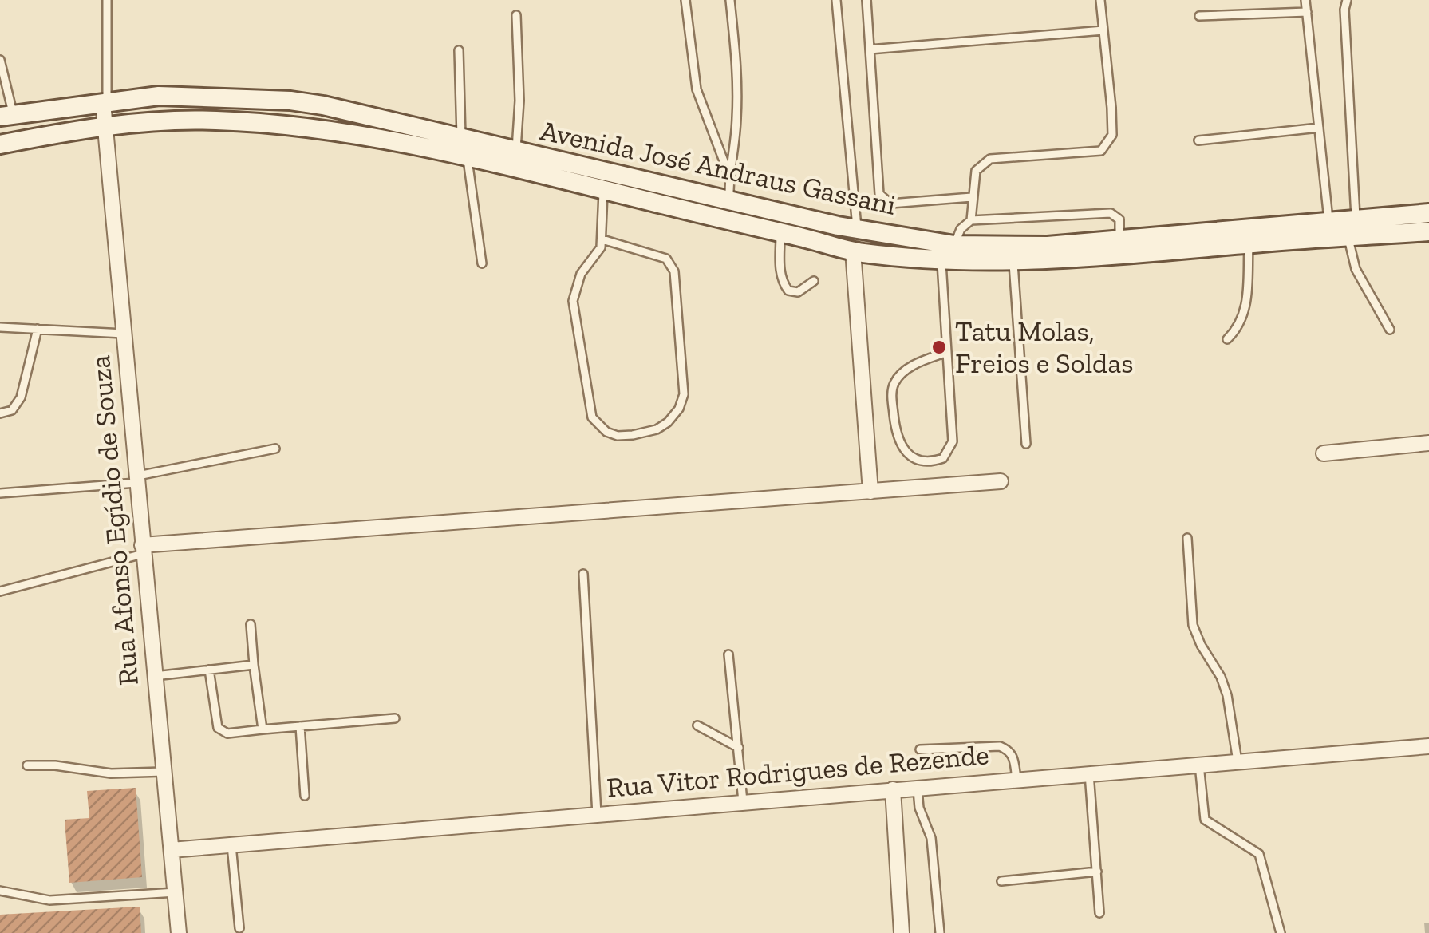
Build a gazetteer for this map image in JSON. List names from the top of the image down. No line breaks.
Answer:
{"streets":{"main road":["Avenida José Andraus Gassani"],"street":["Rua Afonso Egídio de Souza","Rua Vitor Rodrigues de Rezende"]},"crossings":[["Avenida José Andraus Gassani","Rua Afonso Egídio de Souza"],["Rua Afonso Egídio de Souza","Rua Vitor Rodrigues de Rezende"]],"places":["Tatu Molas, Freios e Soldas"]}
